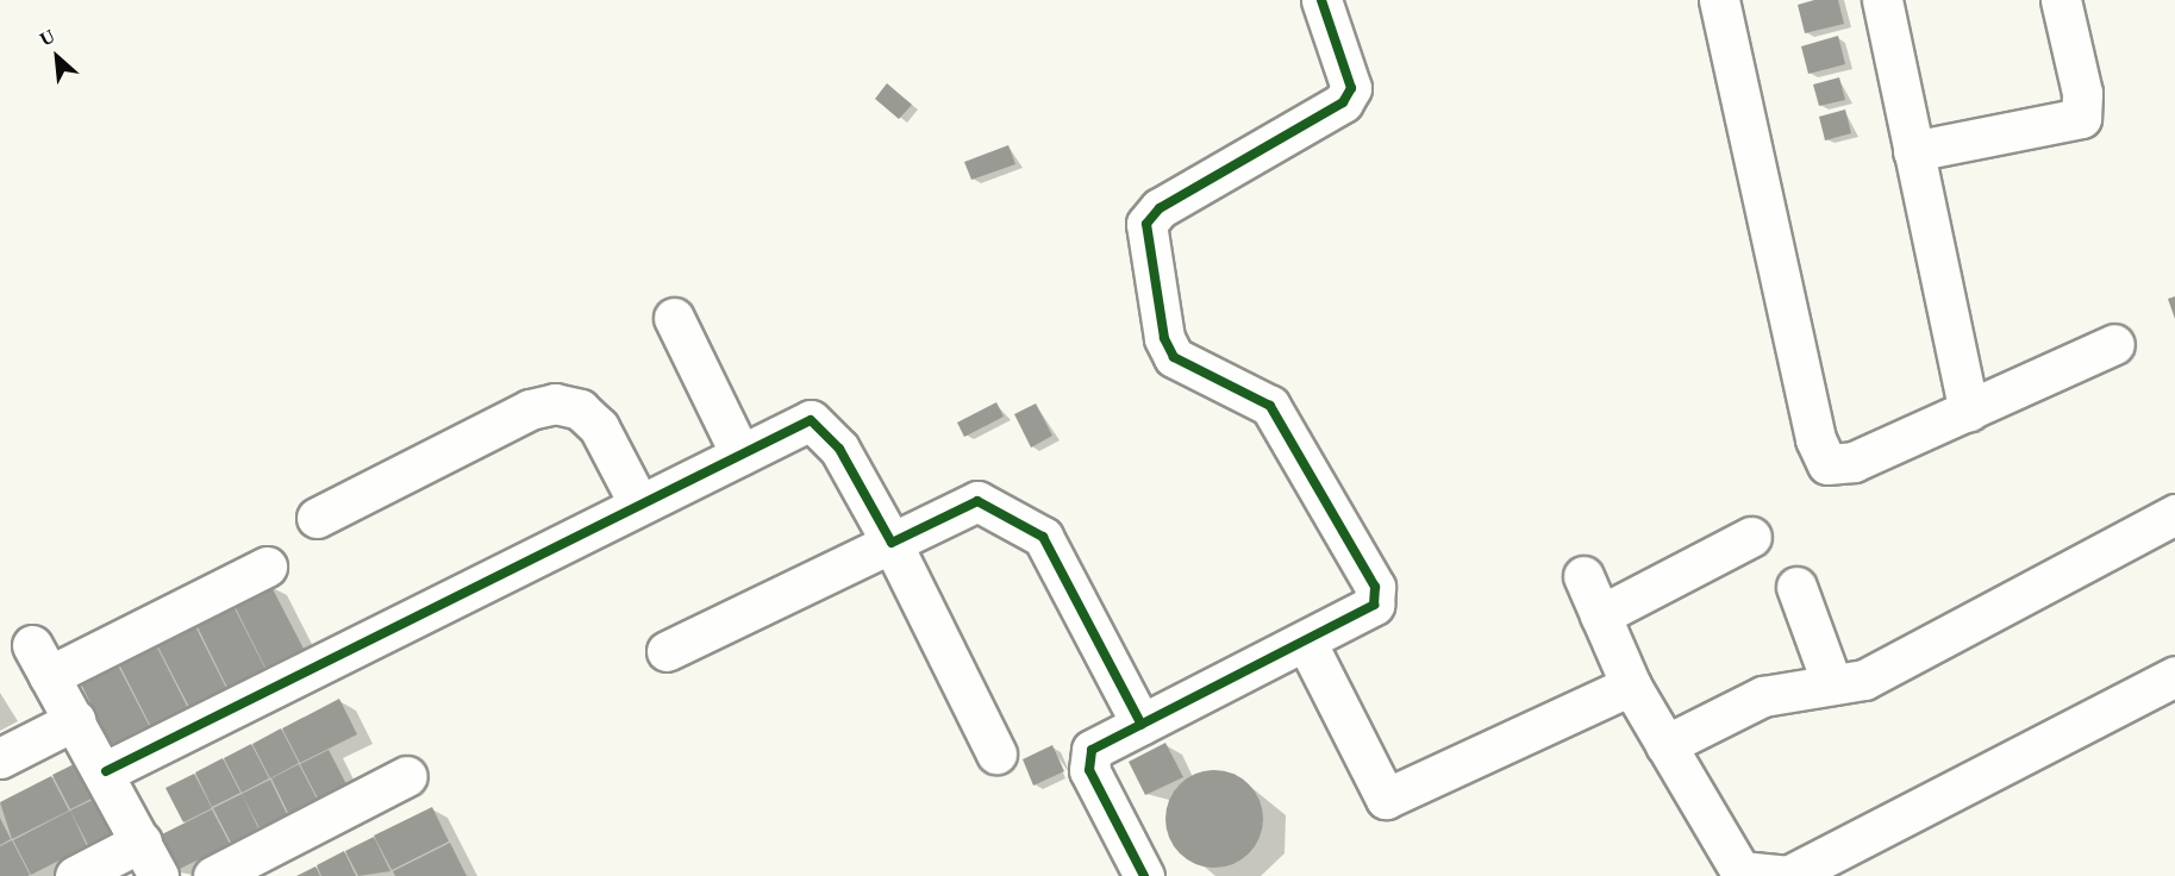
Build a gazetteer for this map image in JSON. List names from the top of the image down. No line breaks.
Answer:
{"north":"top left"}
